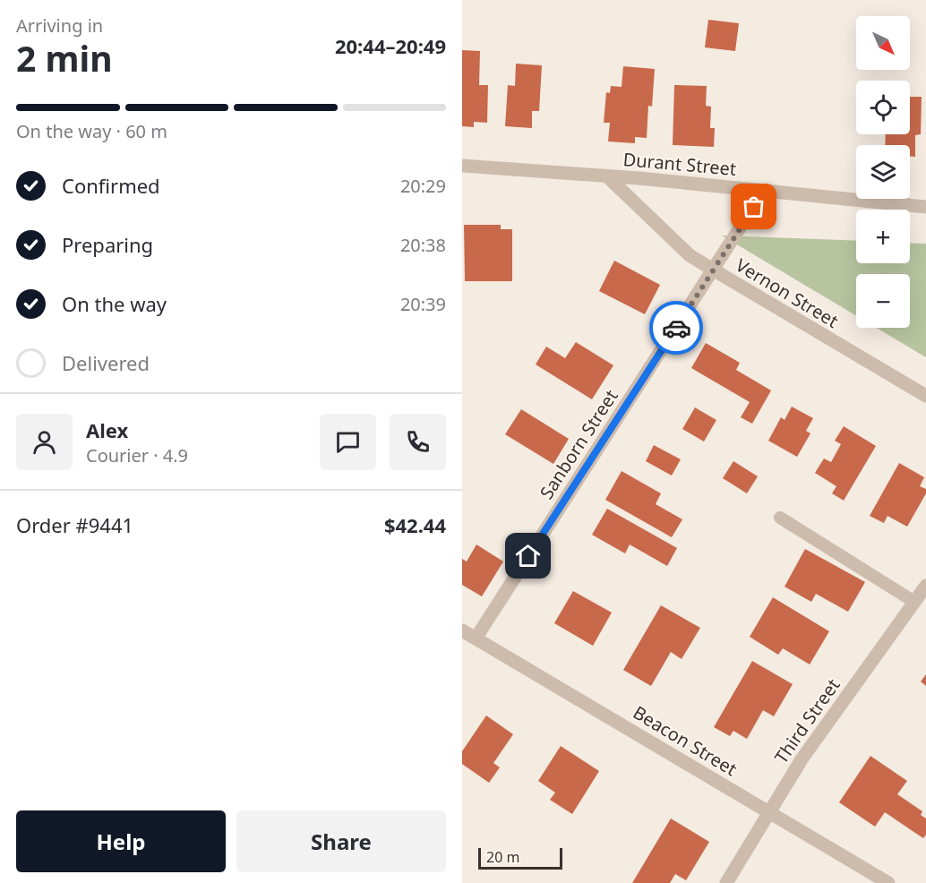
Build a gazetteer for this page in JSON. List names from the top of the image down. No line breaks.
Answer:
{"streets":{"street":["Durant Street","Vernon Street","Sanborn Street","Third Street","Beacon Street"]},"crossings":[["Durant Street","Vernon Street"],["Vernon Street","Sanborn Street"],["Sanborn Street","Beacon Street"],["Third Street","Beacon Street"]],"scale_bar":"20 m","north":"bottom right","page":{"heading":["2 min","Arriving in","20:44–20:49"],"panel":["Alex","Courier · 4.9","Order #9441","$42.44"],"map_buttons":["+","−"],"bar":"On the way · 60 m","list":[["Confirmed","20:29"],["Preparing","20:38"],["On the way","20:39"],"Delivered"],"buttons":["Help","Share"],"scale":"20 m"}}
